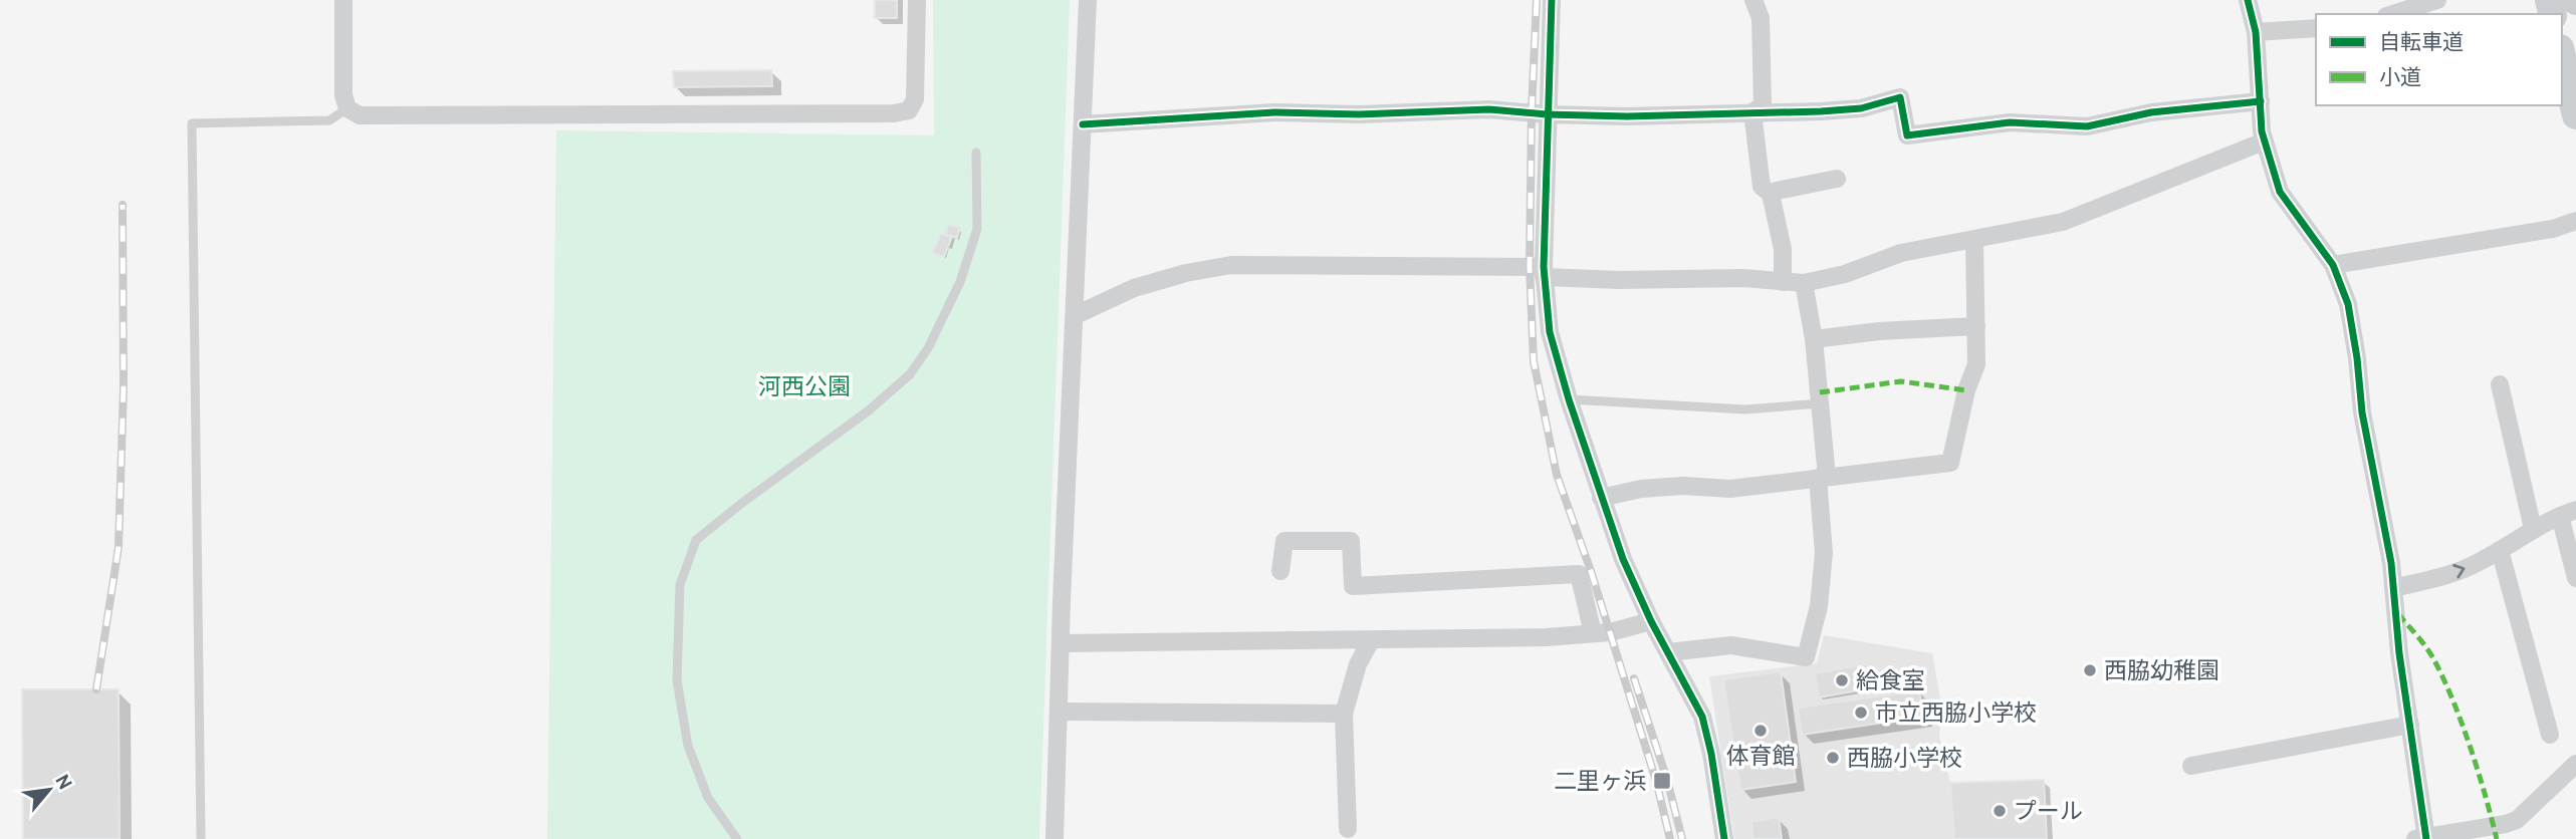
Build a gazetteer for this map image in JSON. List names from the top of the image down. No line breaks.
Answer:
{"parks":["河西公園"],"places":{"other":["西脇幼稚園","給食室","市立西脇小学校","体育館","西脇小学校","プール"],"transit":["二里ヶ浜"]},"legend":["自転車道","小道"],"north":"top right"}
